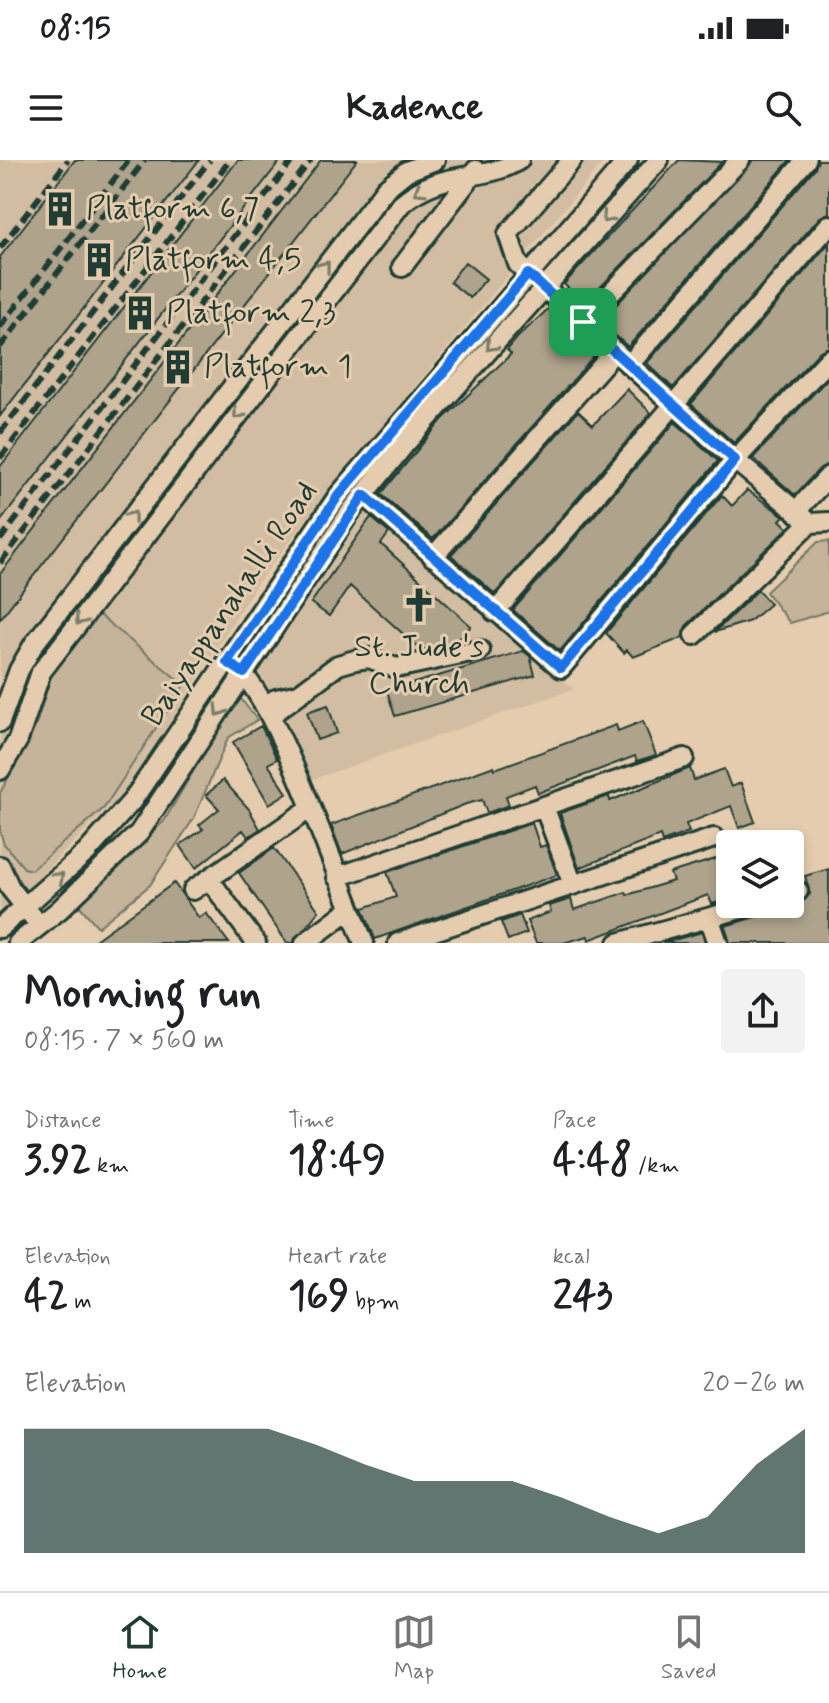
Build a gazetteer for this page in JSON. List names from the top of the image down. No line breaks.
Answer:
{"streets":{"street":["Baiyappanahalli Road"]},"places":{"building":["Platform 6,7","Platform 4,5","Platform 2,3","Platform 1"],"church":["St. Jude's Church"]},"page":{"status":"08:15","header":"Kadence","heading":["Morning run","08:15 · 7 × 560 m"],"stats":[["Distance","3.92 km"],["Time","18:49"],["Pace","4:48 /km"],["Elevation","42 m"],["Heart rate","169 bpm"],["kcal","243"]],"chart":["Elevation","20–26 m"],"tabs":["Home","Map","Saved"]}}
